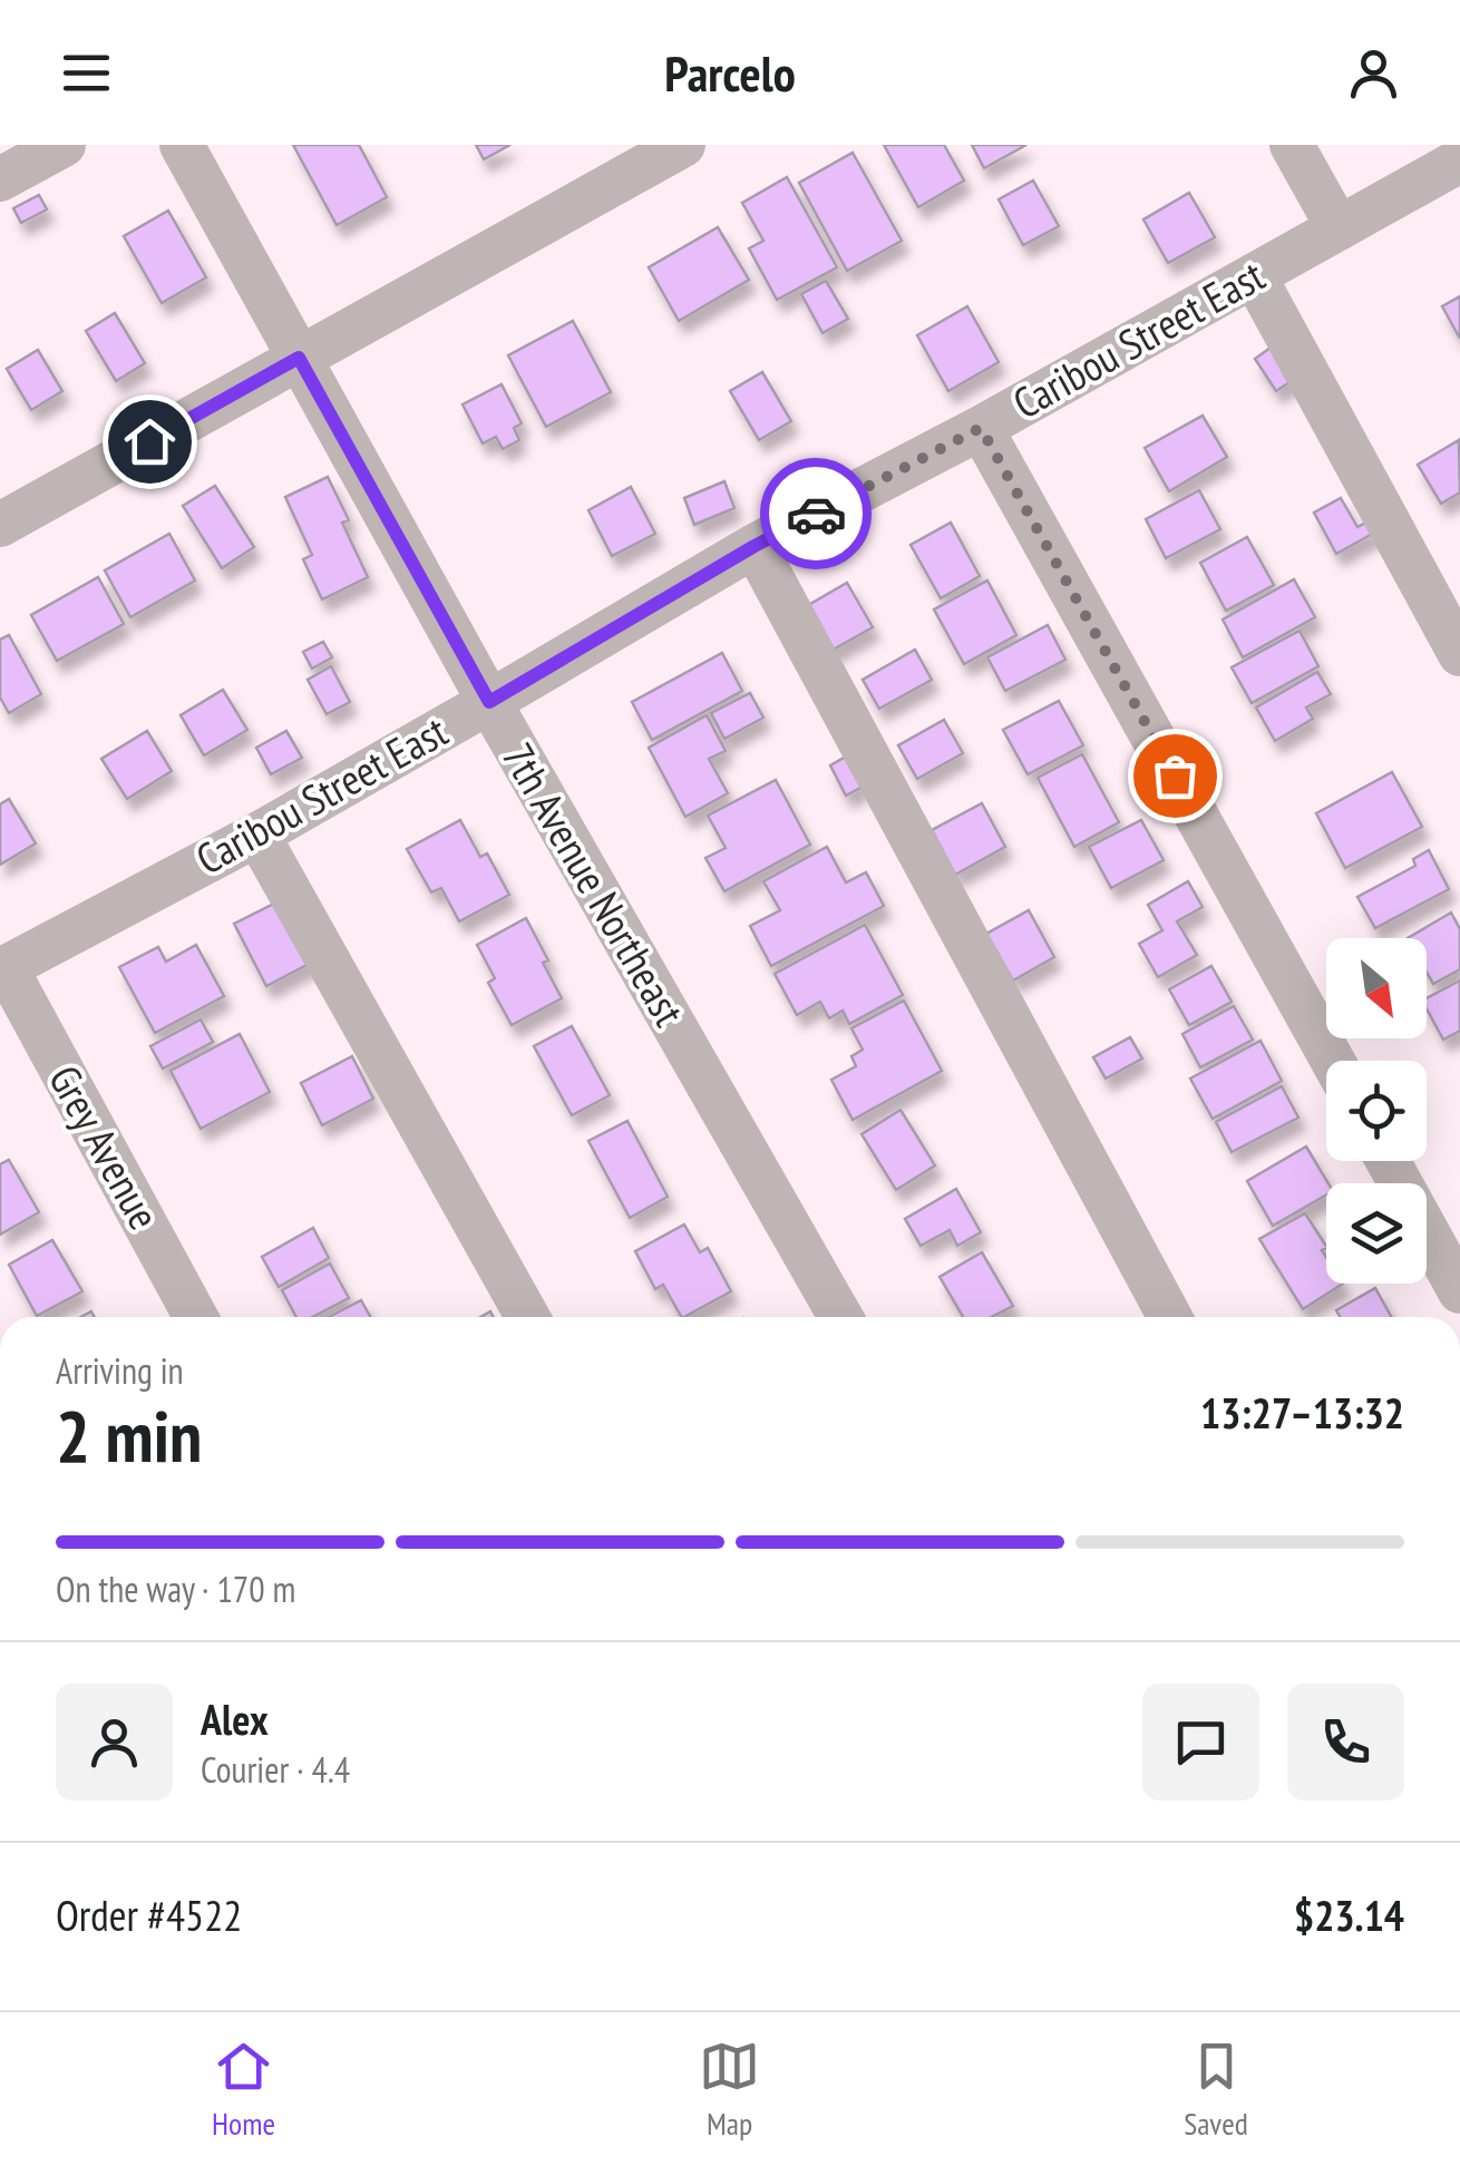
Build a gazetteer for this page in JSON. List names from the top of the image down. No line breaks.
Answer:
{"streets":{"street":["Caribou Street East","7th Avenue Northeast","Grey Avenue"]},"crossings":[["Caribou Street East","7th Avenue Northeast"],["Caribou Street East","Grey Avenue"]],"north":"bottom right","page":{"header":"Parcelo","heading":["2 min","Arriving in","13:27–13:32"],"panel":["Alex","Courier · 4.4","Order #4522","$23.14"],"bar":"On the way · 170 m","tabs":["Home","Map","Saved"]}}
